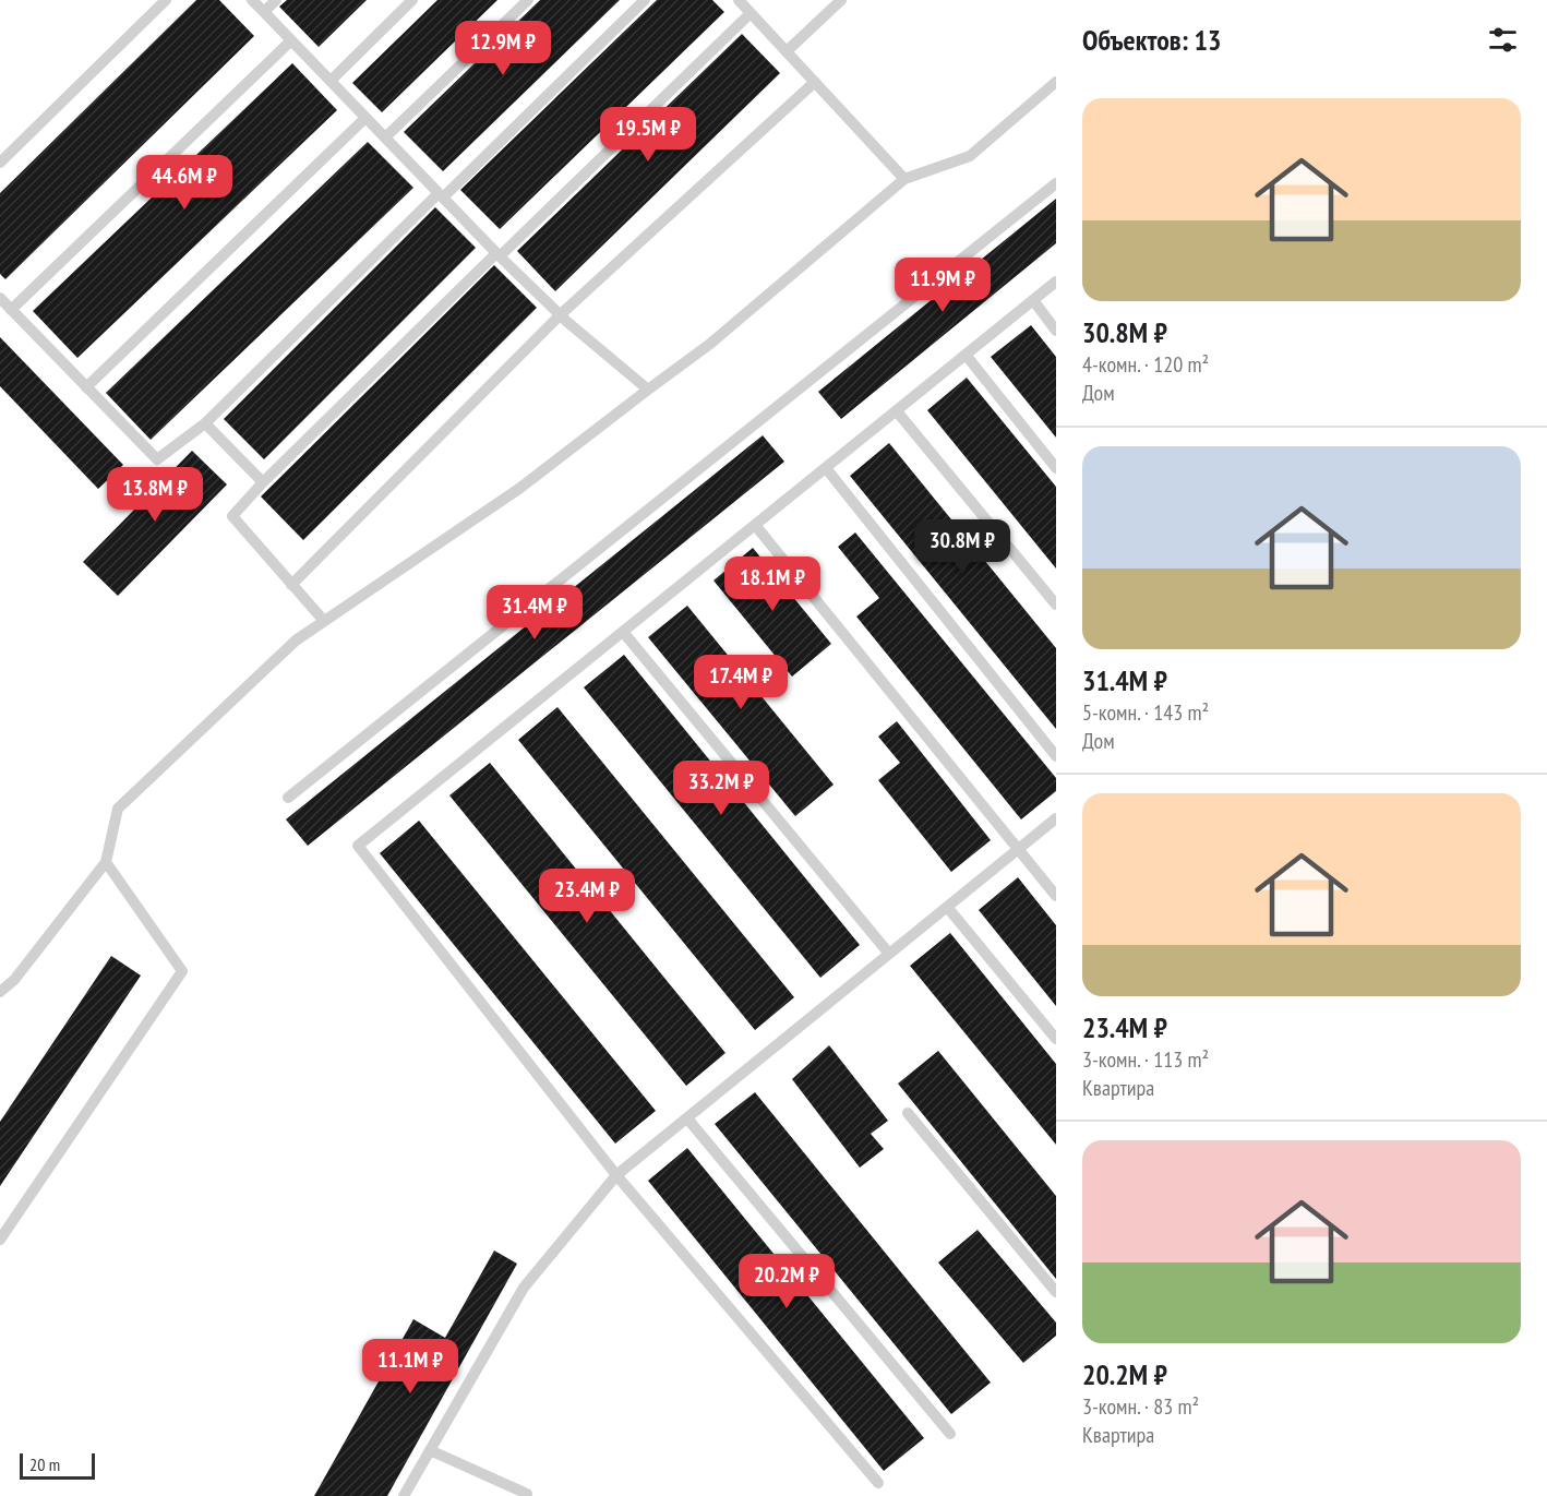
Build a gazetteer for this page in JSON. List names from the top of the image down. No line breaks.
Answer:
{"scale_bar":"20 m","page":{"heading":"Объектов: 13","price":["12.9M ₽","19.5M ₽","44.6M ₽","11.9M ₽","13.8M ₽","30.8M ₽","18.1M ₽","31.4M ₽","17.4M ₽","33.2M ₽","23.4M ₽","20.2M ₽","11.1M ₽"],"list":[{"name":"30.8M ₽","note":"4-комн. · 120 m² · Дом"},{"name":"31.4M ₽","note":"5-комн. · 143 m² · Дом"},{"name":"23.4M ₽","note":"3-комн. · 113 m² · Квартира"},{"name":"20.2M ₽","note":"3-комн. · 83 m² · Квартира"}],"scale":"20 m"}}
